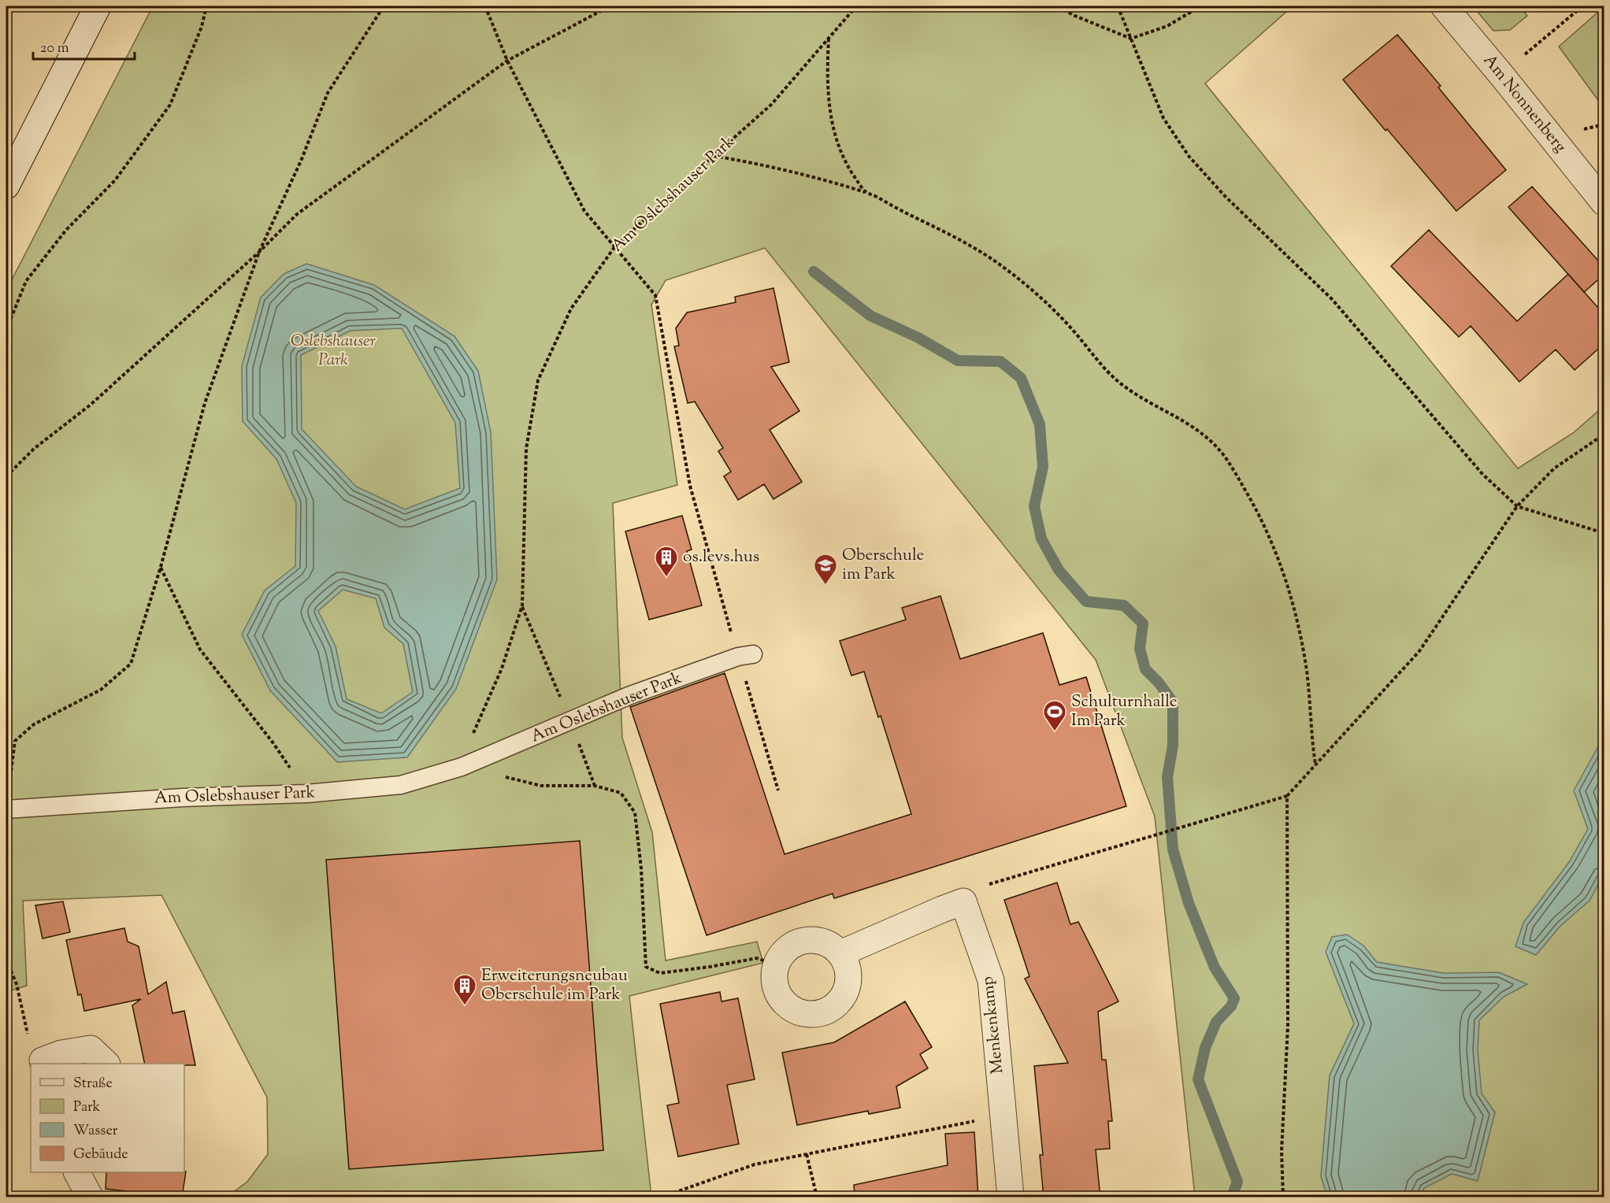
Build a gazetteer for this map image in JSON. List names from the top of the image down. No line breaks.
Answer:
{"streets":{"street":["Am Nonnenberg","Menkenkamp"],"lane":["Am Oslebshauser Park"]},"parks":["Oslebshauser Park"],"places":{"building":["os.levs.hus","Erweiterungsneubau Oberschule im Park"],"school or university":["Oberschule im Park"],"sports":["Schulturnhalle Im Park"]},"legend":["Straße","Park","Wasser","Gebäude"],"scale_bar":"20 m"}
